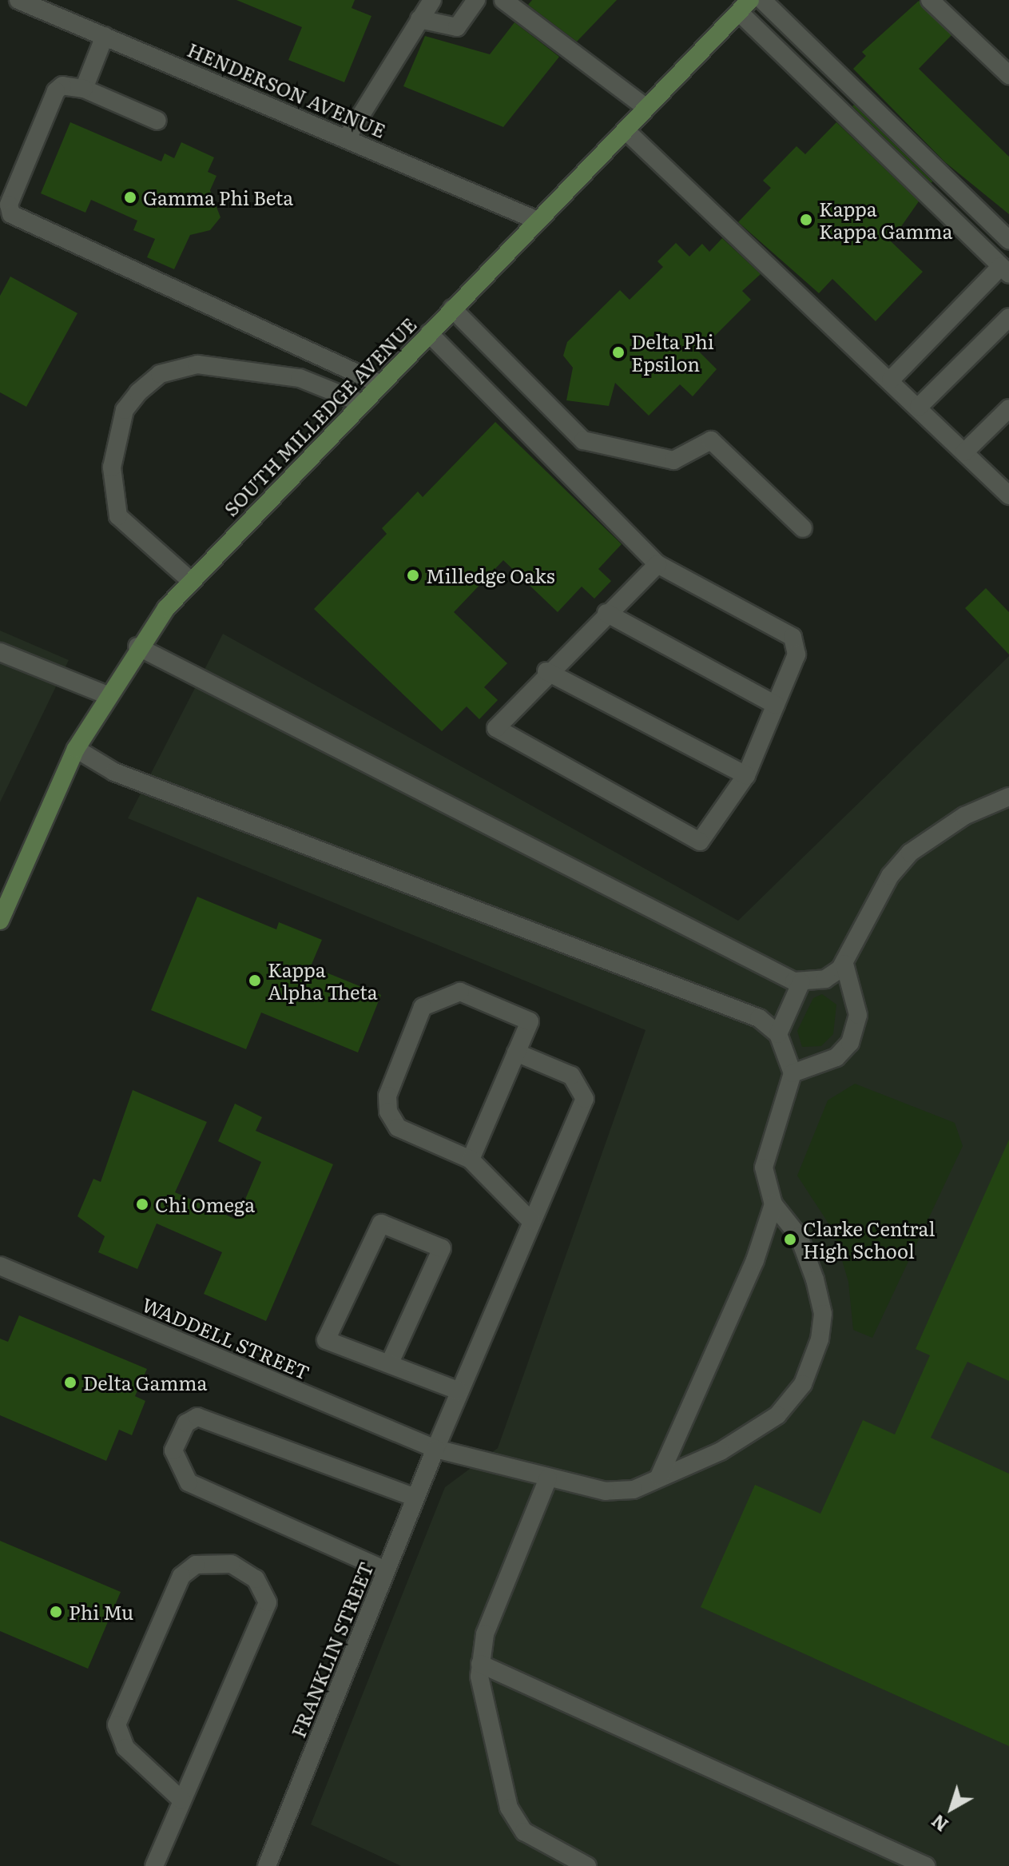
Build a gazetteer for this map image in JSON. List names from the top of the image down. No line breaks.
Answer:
{"streets":{"main road":["SOUTH MILLEDGE AVENUE"],"street":["HENDERSON AVENUE","WADDELL STREET","FRANKLIN STREET"]},"crossings":[["HENDERSON AVENUE","SOUTH MILLEDGE AVENUE"],["WADDELL STREET","FRANKLIN STREET"]],"places":["Gamma Phi Beta","Kappa Kappa Gamma","Delta Phi Epsilon","Milledge Oaks","Kappa Alpha Theta","Chi Omega","Clarke Central High School","Delta Gamma","Phi Mu"],"north":"bottom left"}
